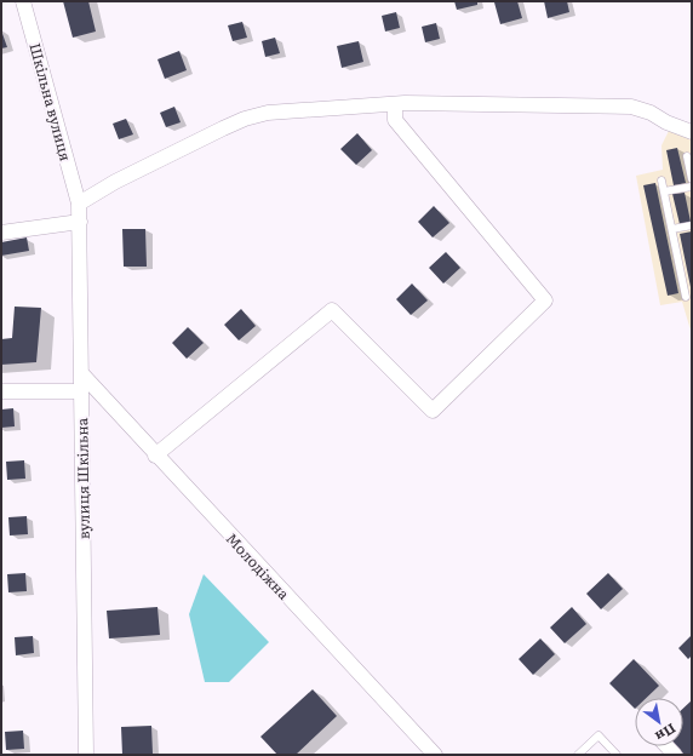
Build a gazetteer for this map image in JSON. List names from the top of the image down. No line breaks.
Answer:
{"streets":{"street":["Шкільна вулиця","вулиця Шкільна","Молодіжна"]},"crossings":[["Шкільна вулиця","вулиця Шкільна"],["вулиця Шкільна","Молодіжна"]],"north":"bottom right"}
